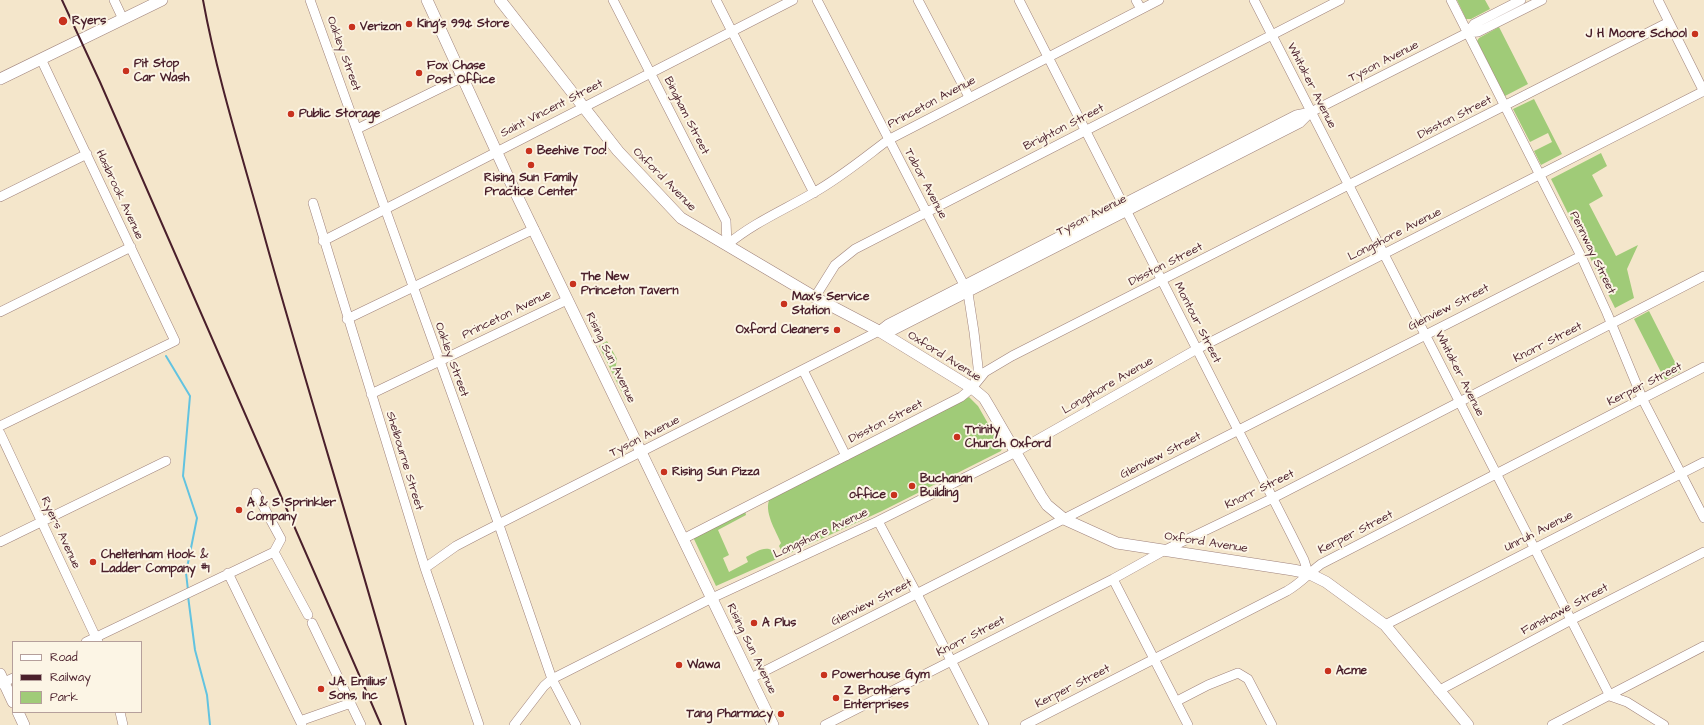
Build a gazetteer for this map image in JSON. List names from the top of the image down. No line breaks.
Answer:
{"streets":{"main road":["Oxford Avenue","Rising Sun Avenue"],"street":["Oakley Street","Tyson Avenue","Whitaker Avenue","Princeton Avenue","Saint Vincent Street","Bingham Street","Disston Street","Brighton Street","Tabor Avenue","Hasbrook Avenue","Longshore Avenue","Pennway Street","Glenview Street","Montour Street","Knorr Street","Kerper Street","Shelbourne Street","Unruh Avenue","Ryers Avenue","Fanshawe Street"]},"crossings":[["Oakley Street","Tyson Avenue"],["Oakley Street","Princeton Avenue"],["Oakley Street","Saint Vincent Street"],["Oakley Street","Longshore Avenue"],["Tyson Avenue","Whitaker Avenue"],["Tyson Avenue","Oxford Avenue"],["Tyson Avenue","Tabor Avenue"],["Tyson Avenue","Pennway Street"],["Tyson Avenue","Montour Street"],["Tyson Avenue","Rising Sun Avenue"],["Tyson Avenue","Shelbourne Street"],["Whitaker Avenue","Disston Street"],["Whitaker Avenue","Brighton Street"],["Whitaker Avenue","Longshore Avenue"],["Whitaker Avenue","Glenview Street"],["Whitaker Avenue","Knorr Street"],["Whitaker Avenue","Kerper Street"],["Whitaker Avenue","Unruh Avenue"],["Whitaker Avenue","Fanshawe Street"],["Princeton Avenue","Bingham Street"],["Princeton Avenue","Oxford Avenue"],["Princeton Avenue","Tabor Avenue"],["Princeton Avenue","Montour Street"],["Princeton Avenue","Rising Sun Avenue"],["Princeton Avenue","Shelbourne Street"],["Saint Vincent Street","Bingham Street"],["Saint Vincent Street","Oxford Avenue"],["Saint Vincent Street","Rising Sun Avenue"],["Saint Vincent Street","Shelbourne Street"],["Bingham Street","Oxford Avenue"],["Disston Street","Oxford Avenue"],["Disston Street","Tabor Avenue"],["Disston Street","Pennway Street"],["Disston Street","Montour Street"],["Disston Street","Rising Sun Avenue"],["Brighton Street","Oxford Avenue"],["Brighton Street","Tabor Avenue"],["Brighton Street","Montour Street"],["Oxford Avenue","Tabor Avenue"],["Oxford Avenue","Longshore Avenue"],["Oxford Avenue","Glenview Street"],["Oxford Avenue","Montour Street"],["Oxford Avenue","Knorr Street"],["Oxford Avenue","Kerper Street"],["Oxford Avenue","Unruh Avenue"],["Oxford Avenue","Fanshawe Street"],["Longshore Avenue","Pennway Street"],["Longshore Avenue","Montour Street"],["Longshore Avenue","Rising Sun Avenue"],["Pennway Street","Glenview Street"],["Pennway Street","Knorr Street"],["Pennway Street","Kerper Street"],["Pennway Street","Unruh Avenue"],["Glenview Street","Montour Street"],["Glenview Street","Rising Sun Avenue"],["Montour Street","Knorr Street"],["Montour Street","Kerper Street"]],"places":["Ryers","King's 99¢ Store","Verizon","J H Moore School","Pit Stop Car Wash","Fox Chase Post Office","Public Storage","Beehive Too!","Rising Sun Family Practice Center","The New Princeton Tavern","Max's Service Station","Oxford Cleaners","Trinity Church Oxford","Rising Sun Pizza","Buchanan Building","office","A & S Sprinkler Company","Cheltenham Hook & Ladder Company #1","A Plus","Wawa","Acme","Powerhouse Gym","J.A. Emilius' Sons, Inc","Z Brothers Enterprises","Tang Pharmacy"],"legend":["Road","Railway","Park"]}
